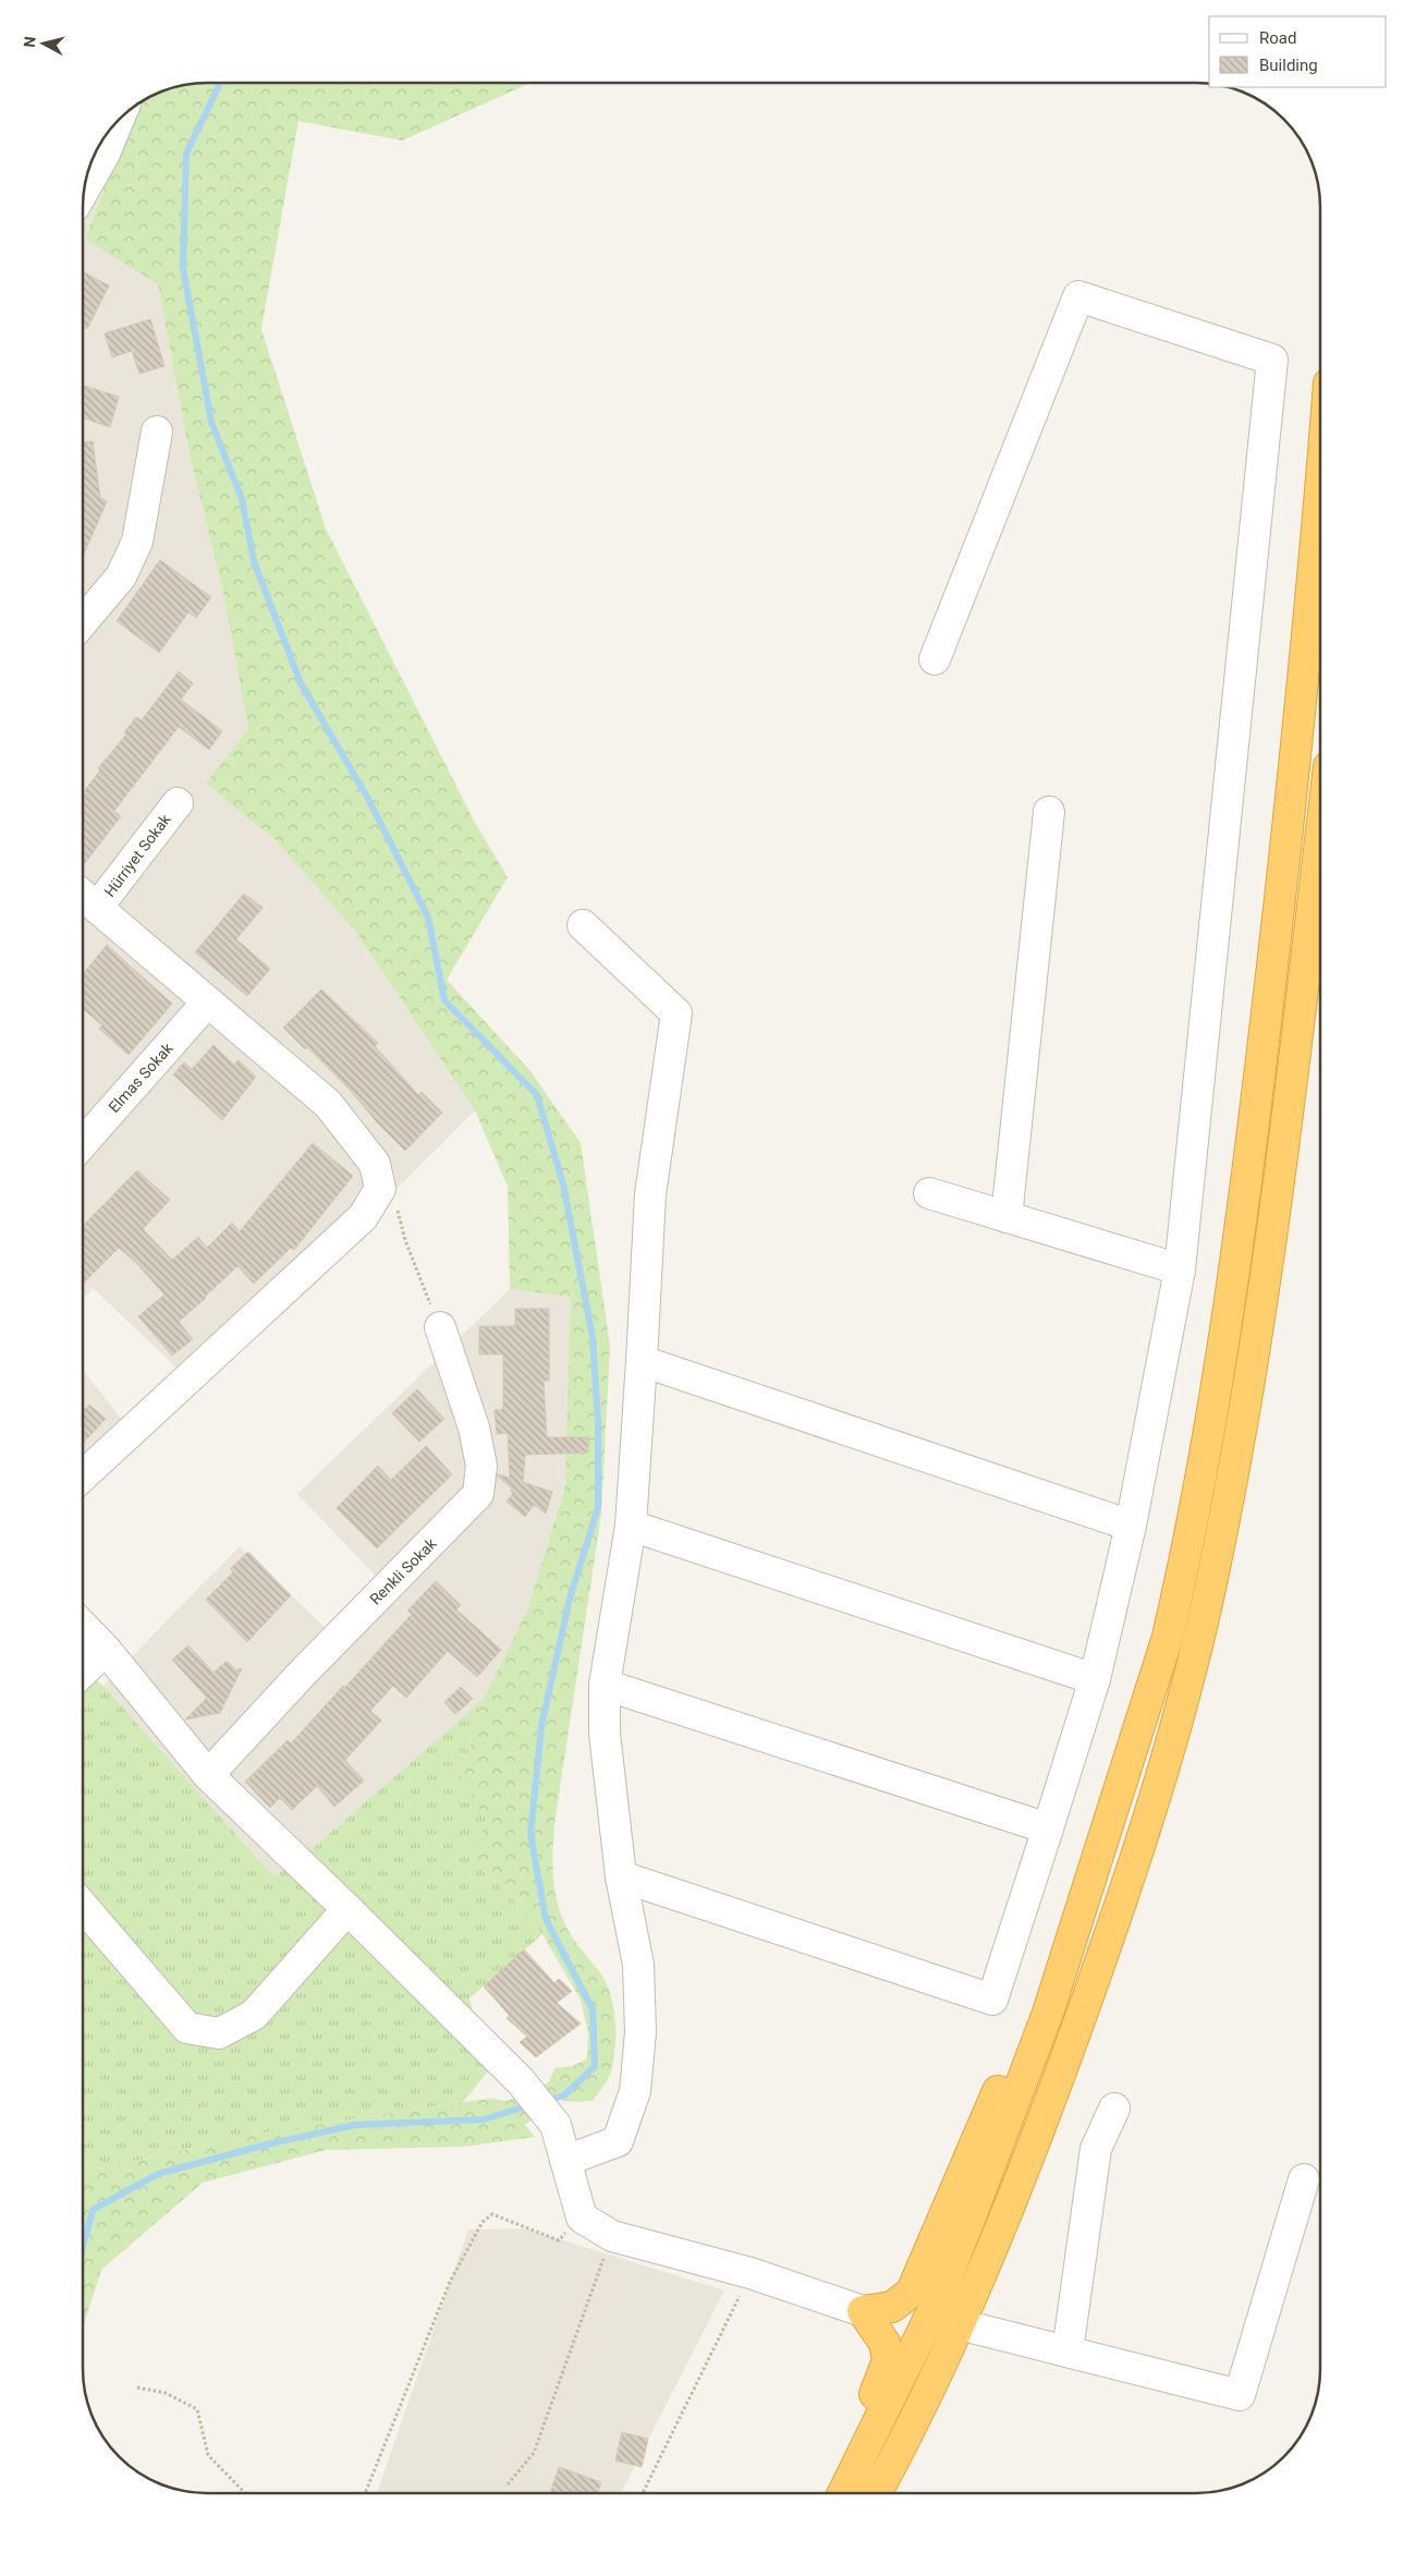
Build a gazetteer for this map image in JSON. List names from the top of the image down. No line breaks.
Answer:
{"streets":{"street":["Hürriyet Sokak","Elmas Sokak","Renkli Sokak"]},"legend":["Road","Building"],"north":"left"}
